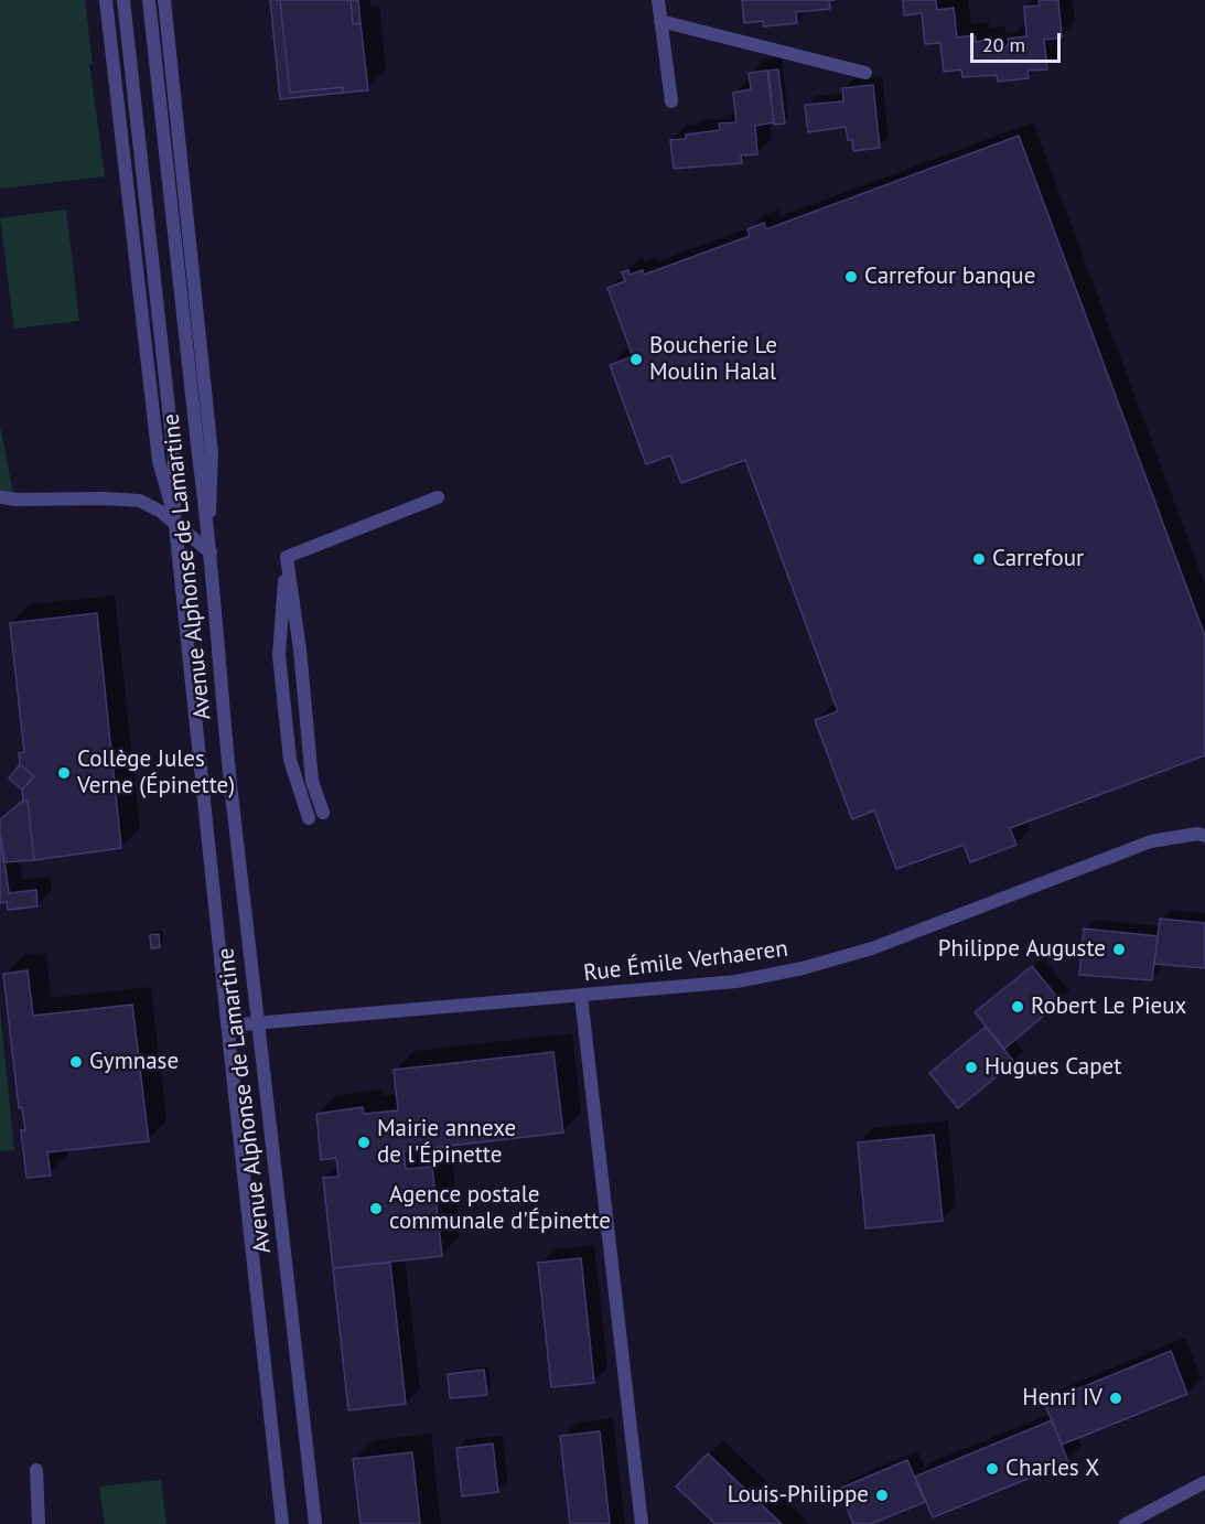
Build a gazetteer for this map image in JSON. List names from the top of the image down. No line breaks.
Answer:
{"streets":{"street":["Avenue Alphonse de Lamartine","Rue Émile Verhaeren"]},"crossings":[["Avenue Alphonse de Lamartine","Rue Émile Verhaeren"]],"places":["Carrefour banque","Boucherie Le Moulin Halal","Carrefour","Collège Jules Verne (Épinette)","Philippe Auguste","Robert Le Pieux","Gymnase","Hugues Capet","Mairie annexe de l'Épinette","Agence postale communale d'Épinette","Henri IV","Charles X","Louis-Philippe"],"scale_bar":"20 m"}
